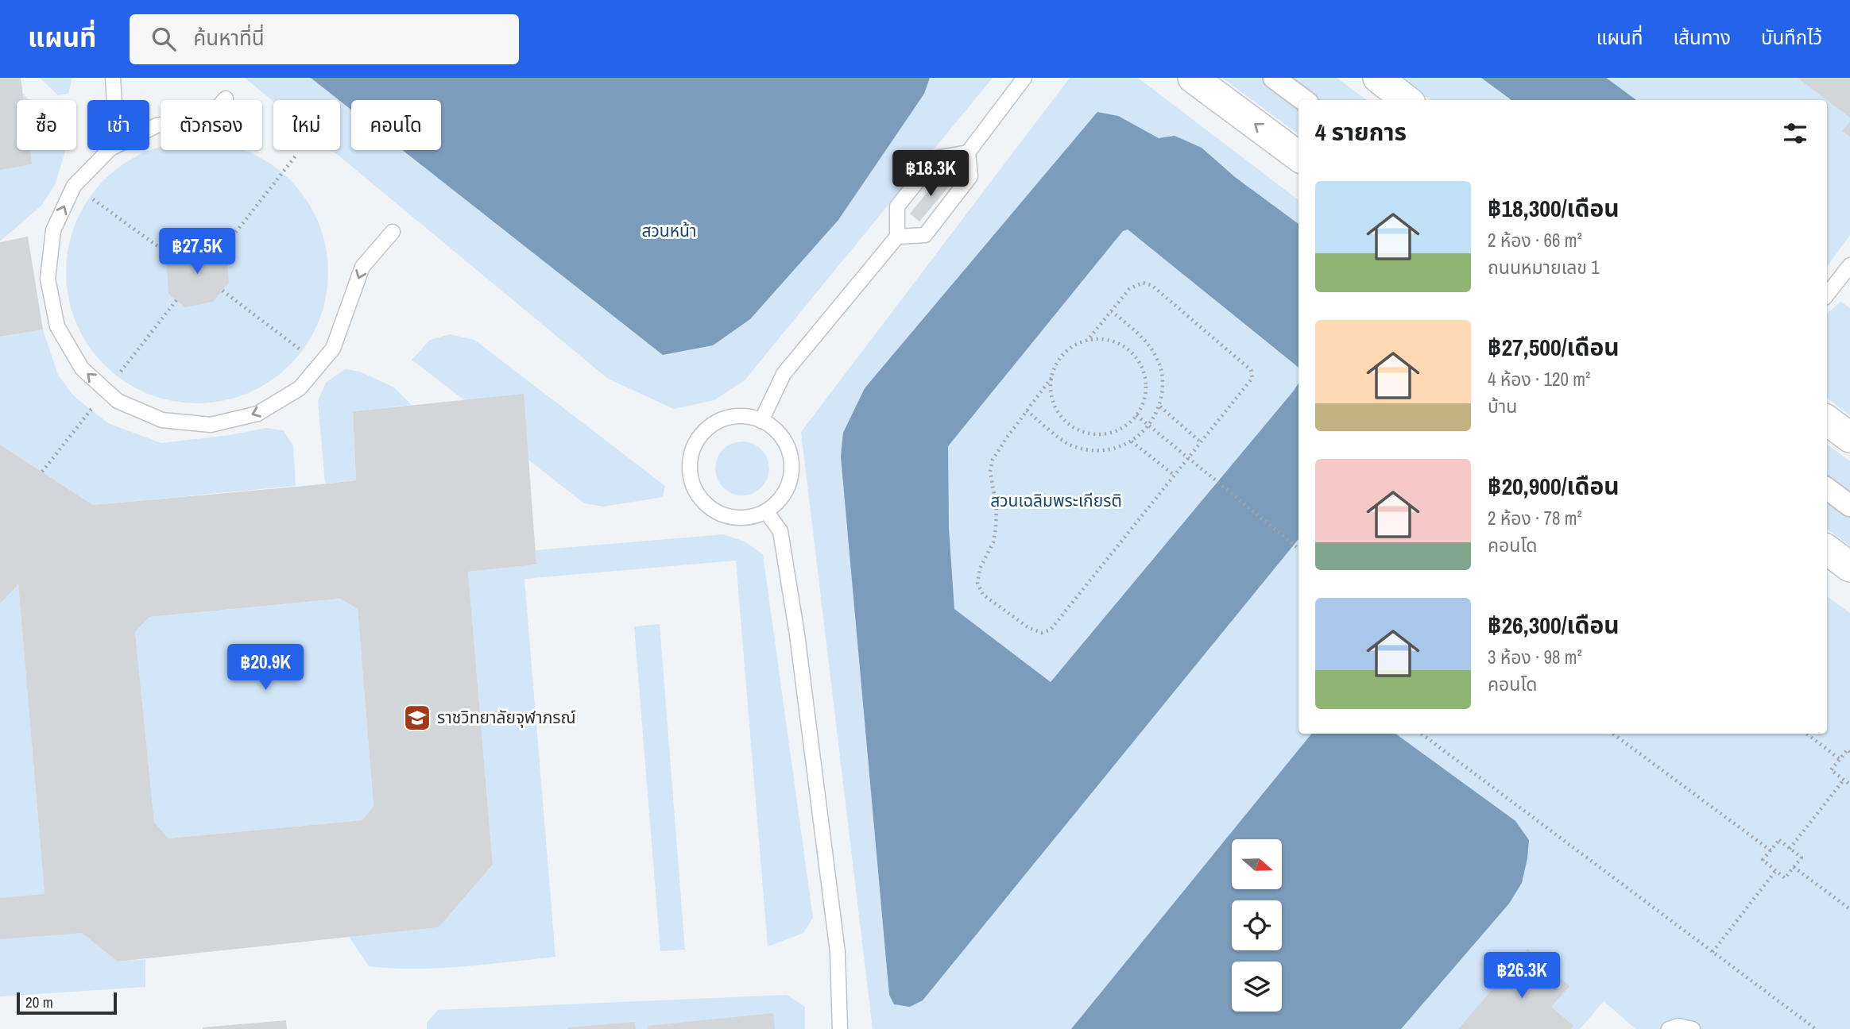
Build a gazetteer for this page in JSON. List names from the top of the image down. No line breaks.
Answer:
{"parks":["สวนหน้า","สวนเฉลิมพระเกียรติ"],"places":{"school or university":["ราชวิทยาลัยจุฬาภรณ์"]},"scale_bar":"20 m","north":"right","page":{"header":"แผนที่","search":"ค้นหาที่นี่","nav":["แผนที่","เส้นทาง","บันทึกไว้"],"chip":["ซื้อ","เช่า","ตัวกรอง","ใหม่","คอนโด"],"heading":"4 รายการ","price":["฿18.3K","฿27.5K","฿20.9K","฿26.3K"],"list":[{"name":"฿18,300/เดือน","note":"2 ห้อง · 66 m² · ถนนหมายเลข 1"},{"name":"฿27,500/เดือน","note":"4 ห้อง · 120 m² · บ้าน"},{"name":"฿20,900/เดือน","note":"2 ห้อง · 78 m² · คอนโด"},{"name":"฿26,300/เดือน","note":"3 ห้อง · 98 m² · คอนโด"}],"scale":"20 m"}}
